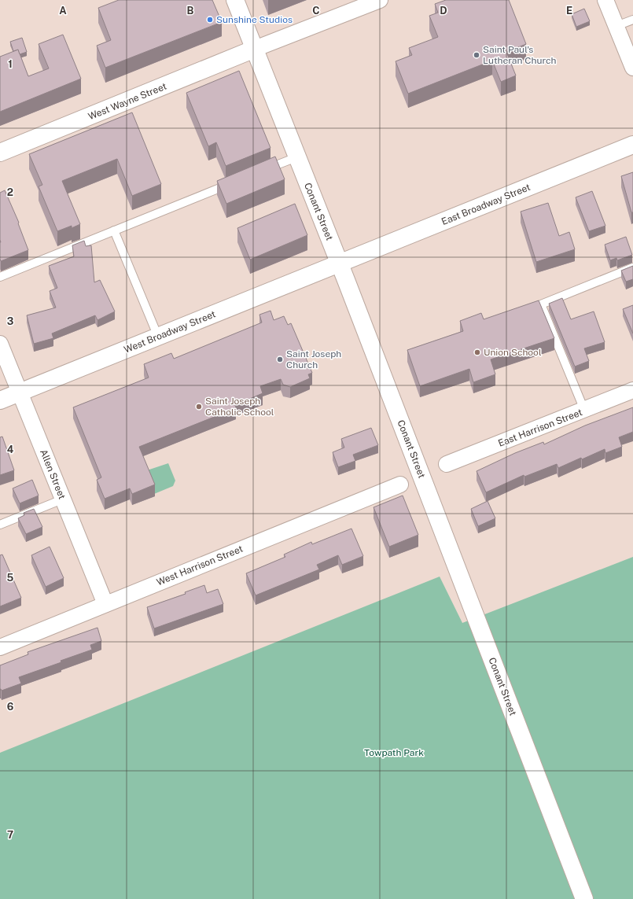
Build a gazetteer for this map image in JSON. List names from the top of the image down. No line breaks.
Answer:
{"streets":{"main road":["West Wayne Street","East Broadway Street","Conant Street","West Broadway Street"],"street":["East Harrison Street","Allen Street","West Harrison Street"]},"crossings":[["West Wayne Street","Conant Street"],["East Broadway Street","Conant Street"],["East Broadway Street","West Broadway Street"],["Conant Street","West Broadway Street"],["West Broadway Street","Allen Street"],["Allen Street","West Harrison Street"]],"parks":["Towpath Park"],"places":["Sunshine Studios","Saint Paul's Lutheran Church","Union School","Saint Joseph Church","Saint Joseph Catholic School"],"grid":{"columns":["A","B","C","D","E"],"rows":["1","2","3","4","5","6","7"]}}
